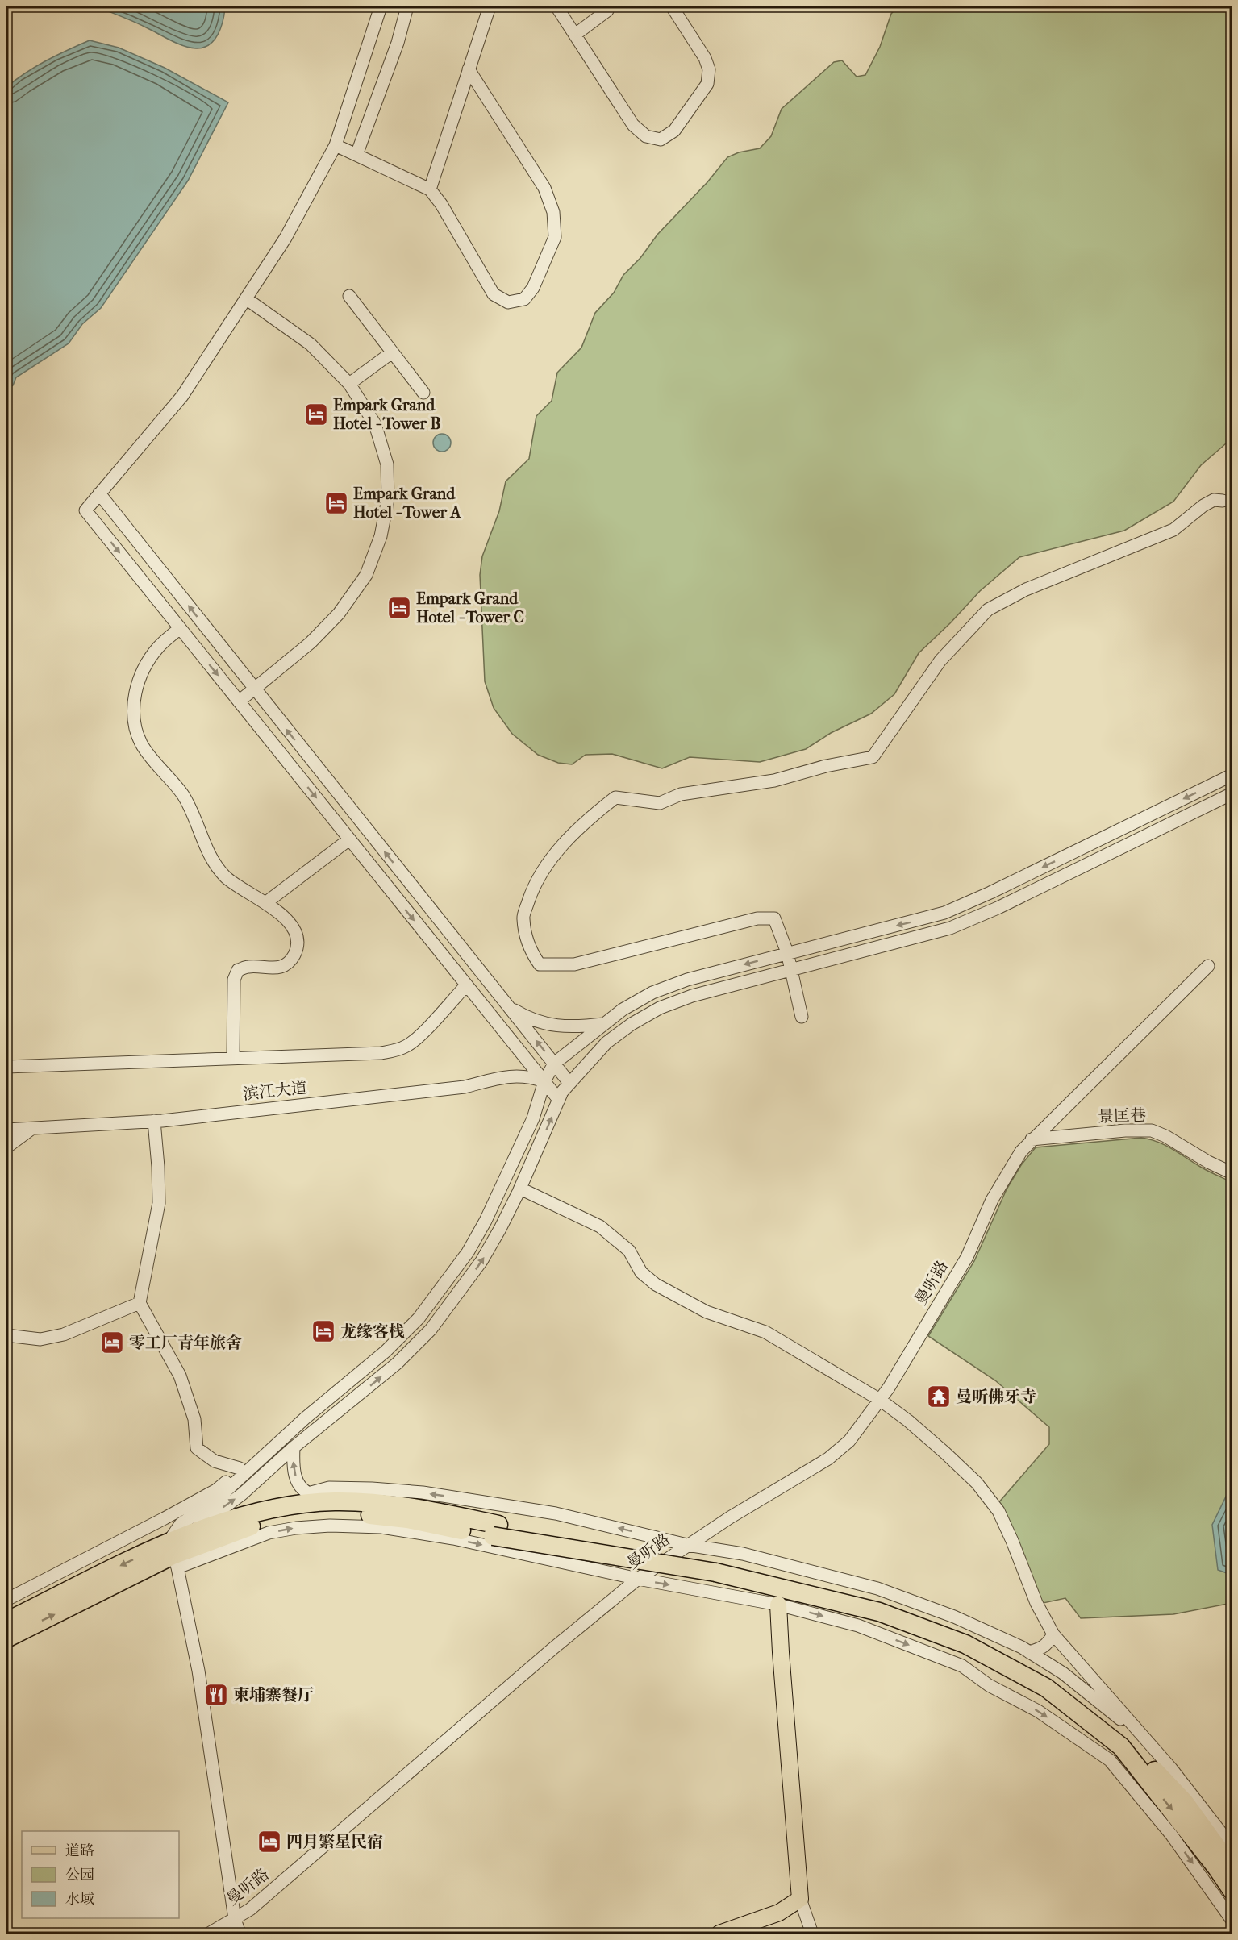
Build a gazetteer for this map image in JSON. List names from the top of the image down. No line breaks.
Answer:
{"streets":{"street":["滨江大道","景匡巷","曼听路"]},"crossings":[["景匡巷","曼听路"]],"places":{"hotel":["Empark Grand Hotel - Tower B","Empark Grand Hotel - Tower A","Empark Grand Hotel - Tower C","龙缘客栈","零工厂青年旅舍","四月繁星民宿"],"temple":["曼听佛牙寺"],"restaurant":["柬埔寨餐厅"]},"legend":["道路","公园","水域"]}
